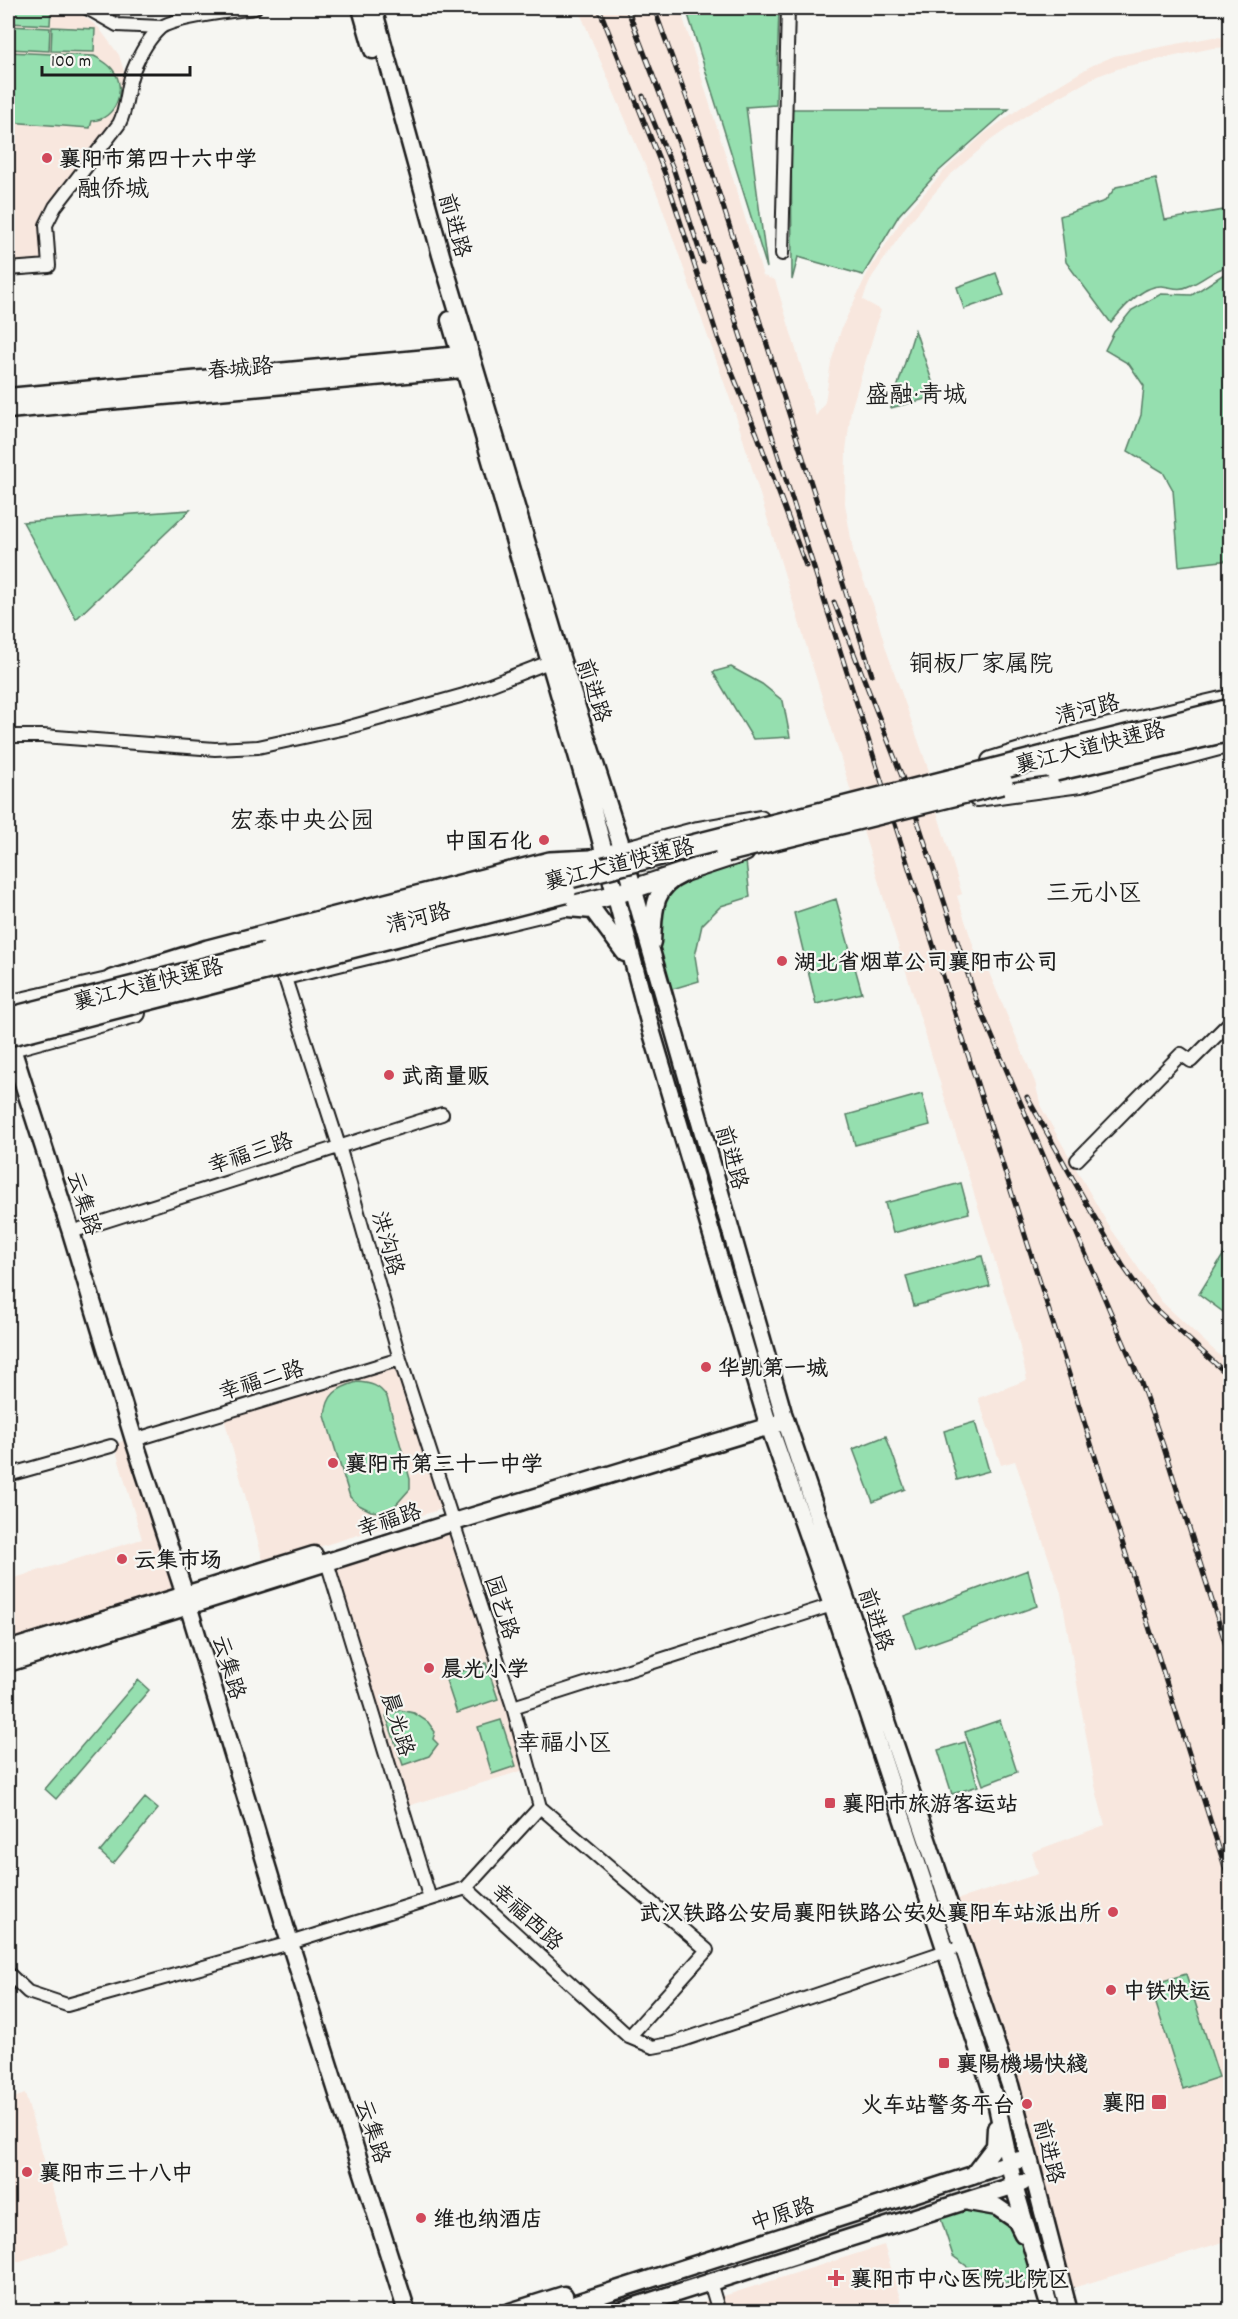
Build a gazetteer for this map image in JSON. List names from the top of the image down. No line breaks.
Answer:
{"streets":{"highway":["襄江大道快速路"],"main road":["清河路"],"street":["前进路","春城路","幸福三路","云集路","洪沟路","幸福二路","幸福路","园艺路","晨光路","幸福西路","中原路"]},"crossings":[["前进路","春城路"],["前进路","清河路"],["前进路","幸福路"],["前进路","幸福西路"],["前进路","中原路"],["清河路","襄江大道快速路"],["清河路","云集路"],["清河路","洪沟路"],["襄江大道快速路","云集路"],["幸福三路","云集路"],["幸福三路","洪沟路"],["云集路","幸福二路"],["云集路","幸福路"],["云集路","幸福西路"],["洪沟路","幸福二路"],["洪沟路","幸福路"],["洪沟路","园艺路"],["幸福路","园艺路"],["幸福路","晨光路"],["晨光路","幸福西路"]],"districts":["融侨城","盛融·青城","铜板厂家属院","宏泰中央公园","三元小区","幸福小区"],"places":{"other":["襄阳市第四十六中学","中国石化","湖北省烟草公司襄阳市公司","武商量贩","华凯第一城","襄阳市第三十一中学","云集市场","晨光小学","武汉铁路公安局襄阳铁路公安处襄阳车站派出所","中铁快运","火车站警务平台","襄阳市三十八中","维也纳酒店"],"transit":["襄阳市旅游客运站","襄陽機場快綫","襄阳"],"health":["襄阳市中心医院北院区"]},"scale_bar":"100 m"}
